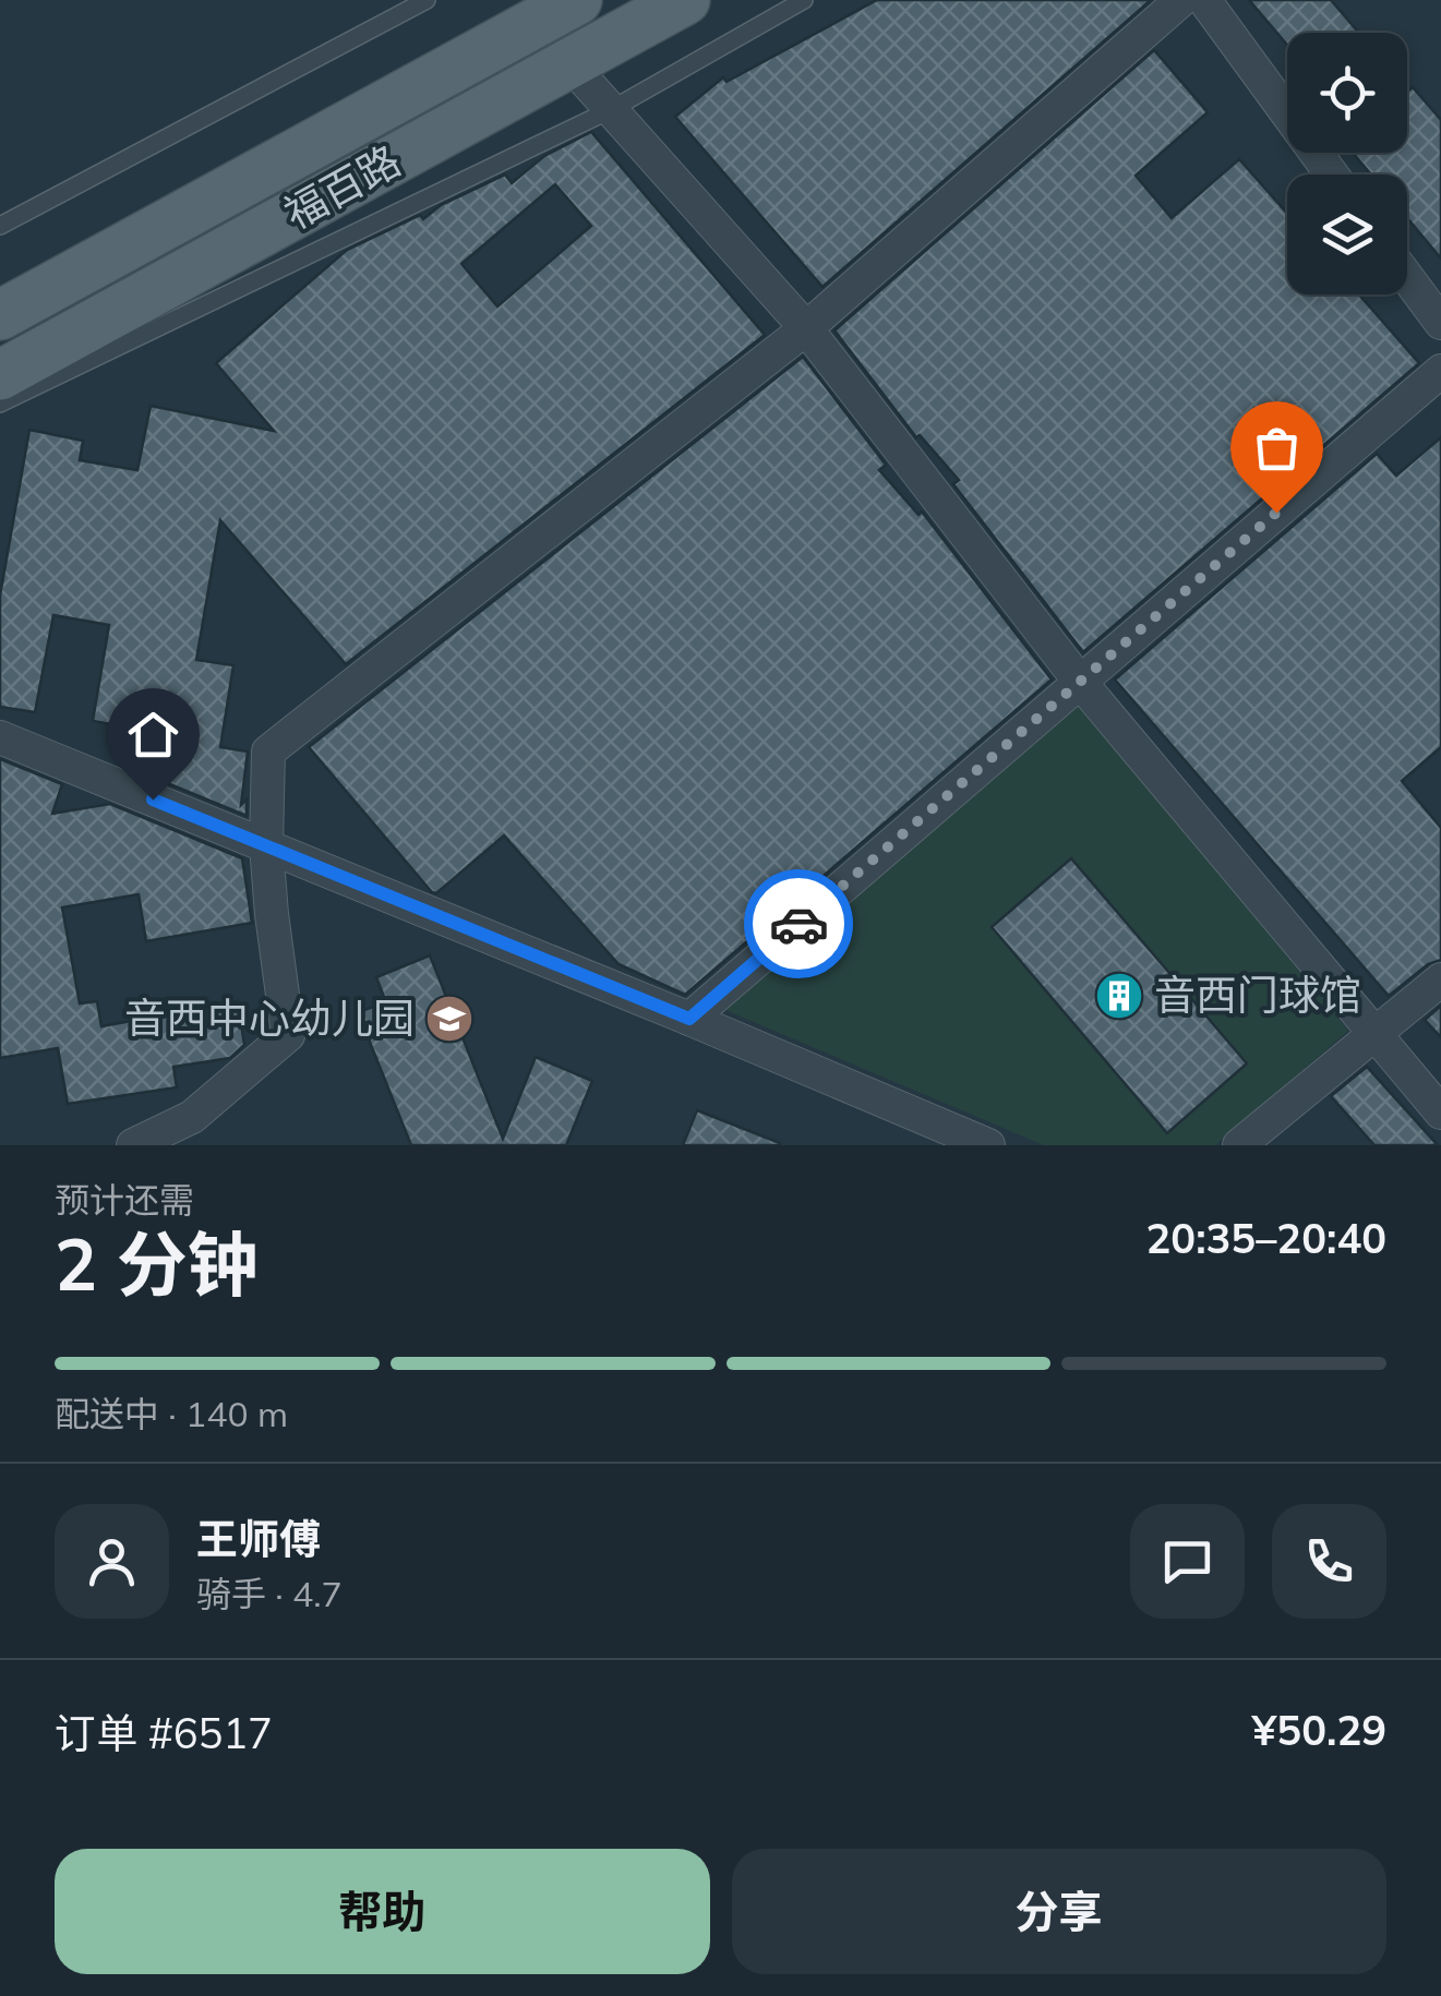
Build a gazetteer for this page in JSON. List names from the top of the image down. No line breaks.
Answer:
{"streets":{"main road":["福百路"]},"places":{"building":["音西门球馆"],"school or university":["音西中心幼儿园"]},"page":{"heading":["2 分钟","预计还需","20:35–20:40"],"panel":["王师傅","骑手 · 4.7","订单 #6517","¥50.29"],"bar":"配送中 · 140 m","buttons":["帮助","分享"]}}
